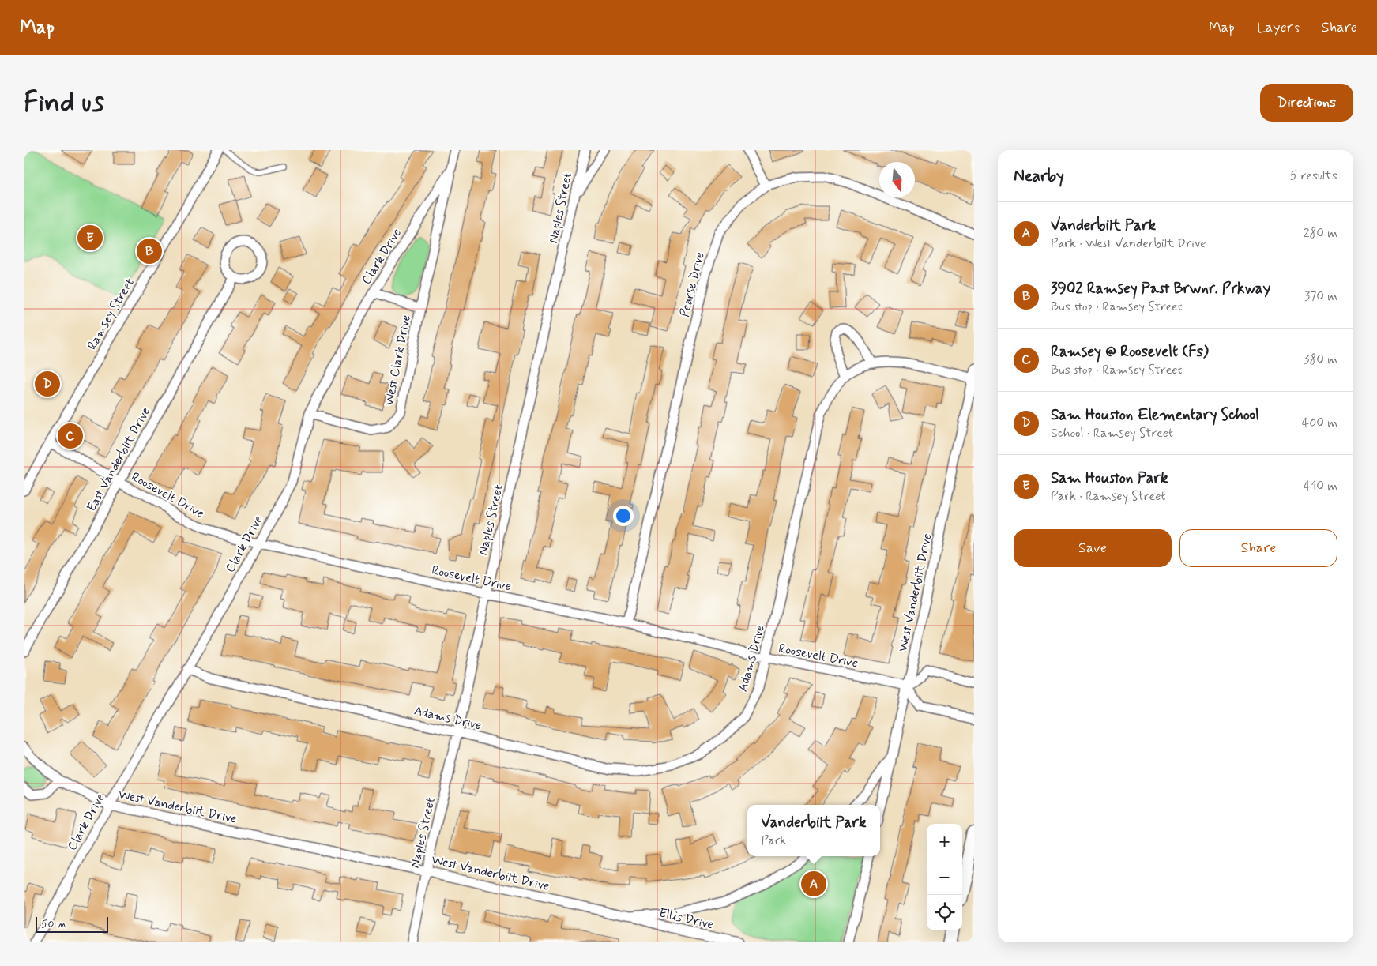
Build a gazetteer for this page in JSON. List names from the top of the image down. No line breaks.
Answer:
{"streets":{"street":["Naples Street","Clark Drive","Pearse Drive","Ramsey Street","West Clark Drive","East Vanderbilt Drive","Roosevelt Drive","West Vanderbilt Drive","Adams Drive","Ellis Drive"]},"crossings":[["Naples Street","Roosevelt Drive"],["Naples Street","West Vanderbilt Drive"],["Naples Street","Adams Drive"],["Clark Drive","West Clark Drive"],["Clark Drive","Roosevelt Drive"],["Clark Drive","West Vanderbilt Drive"],["Clark Drive","Adams Drive"],["Pearse Drive","Roosevelt Drive"],["Ramsey Street","Roosevelt Drive"],["East Vanderbilt Drive","Roosevelt Drive"],["Roosevelt Drive","West Vanderbilt Drive"],["Roosevelt Drive","Adams Drive"],["West Vanderbilt Drive","Adams Drive"],["West Vanderbilt Drive","Ellis Drive"]],"scale_bar":"50 m","north":"bottom","page":{"header":"Map","nav":["Map","Layers","Share"],"buttons":["Directions",["Save","Share"]],"title":"Find us","heading":["Nearby","5 results"],"list":[{"mark":"A","name":"Vanderbilt Park","note":"Park · West Vanderbilt Drive","value":"280 m"},{"mark":"B","name":"3902 Ramsey Past Brwnr. Prkway","note":"Bus stop · Ramsey Street","value":"370 m"},{"mark":"C","name":"Ramsey @ Roosevelt (Fs)","note":"Bus stop · Ramsey Street","value":"380 m"},{"mark":"D","name":"Sam Houston Elementary School","note":"School · Ramsey Street","value":"400 m"},{"mark":"E","name":"Sam Houston Park","note":"Park · Ramsey Street","value":"410 m"}],"pins":["E","B","D","C","A"],"popup":["Vanderbilt Park","Park"],"map_buttons":["+","−"],"scale":"50 m"}}
